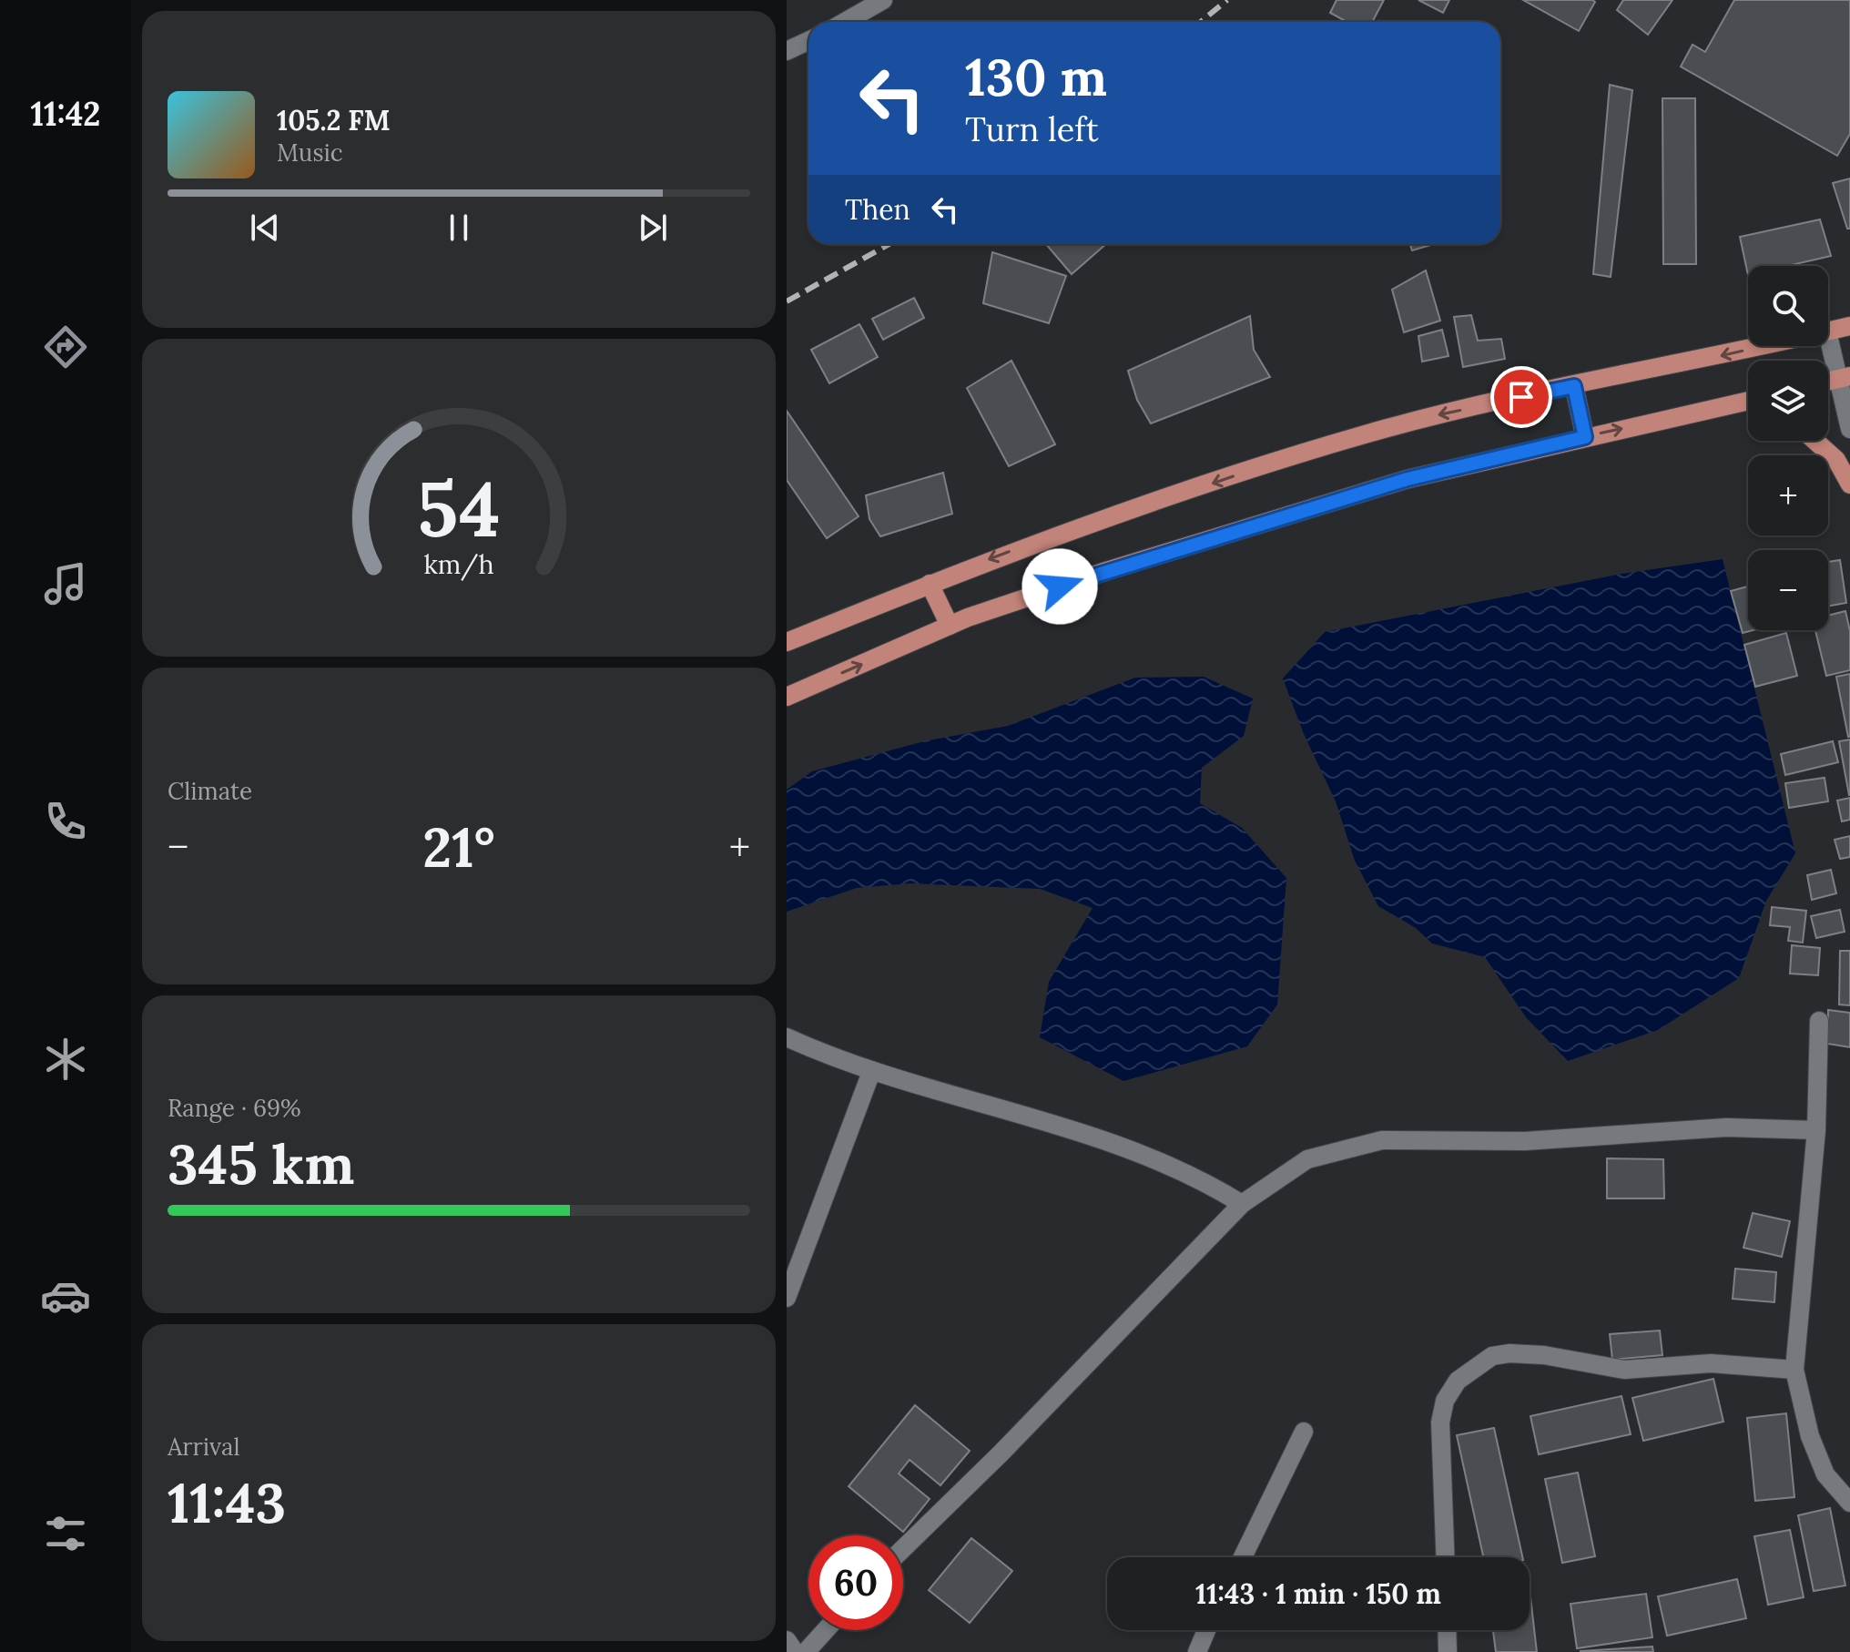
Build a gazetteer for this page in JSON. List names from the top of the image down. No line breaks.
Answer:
{"page":{"tabs":"11:42","turn":["130 m","Turn left"],"song":["105.2 FM","Music"],"then":"Then","map_buttons":["+","−"],"tile":["Climate",["Range · 69%","345 km"],["Arrival","11:43"]],"heat":["−","21°","+"],"limit":"60","trip":"11:43 · 1 min · 150 m","gauge":["54","km/h"]}}
